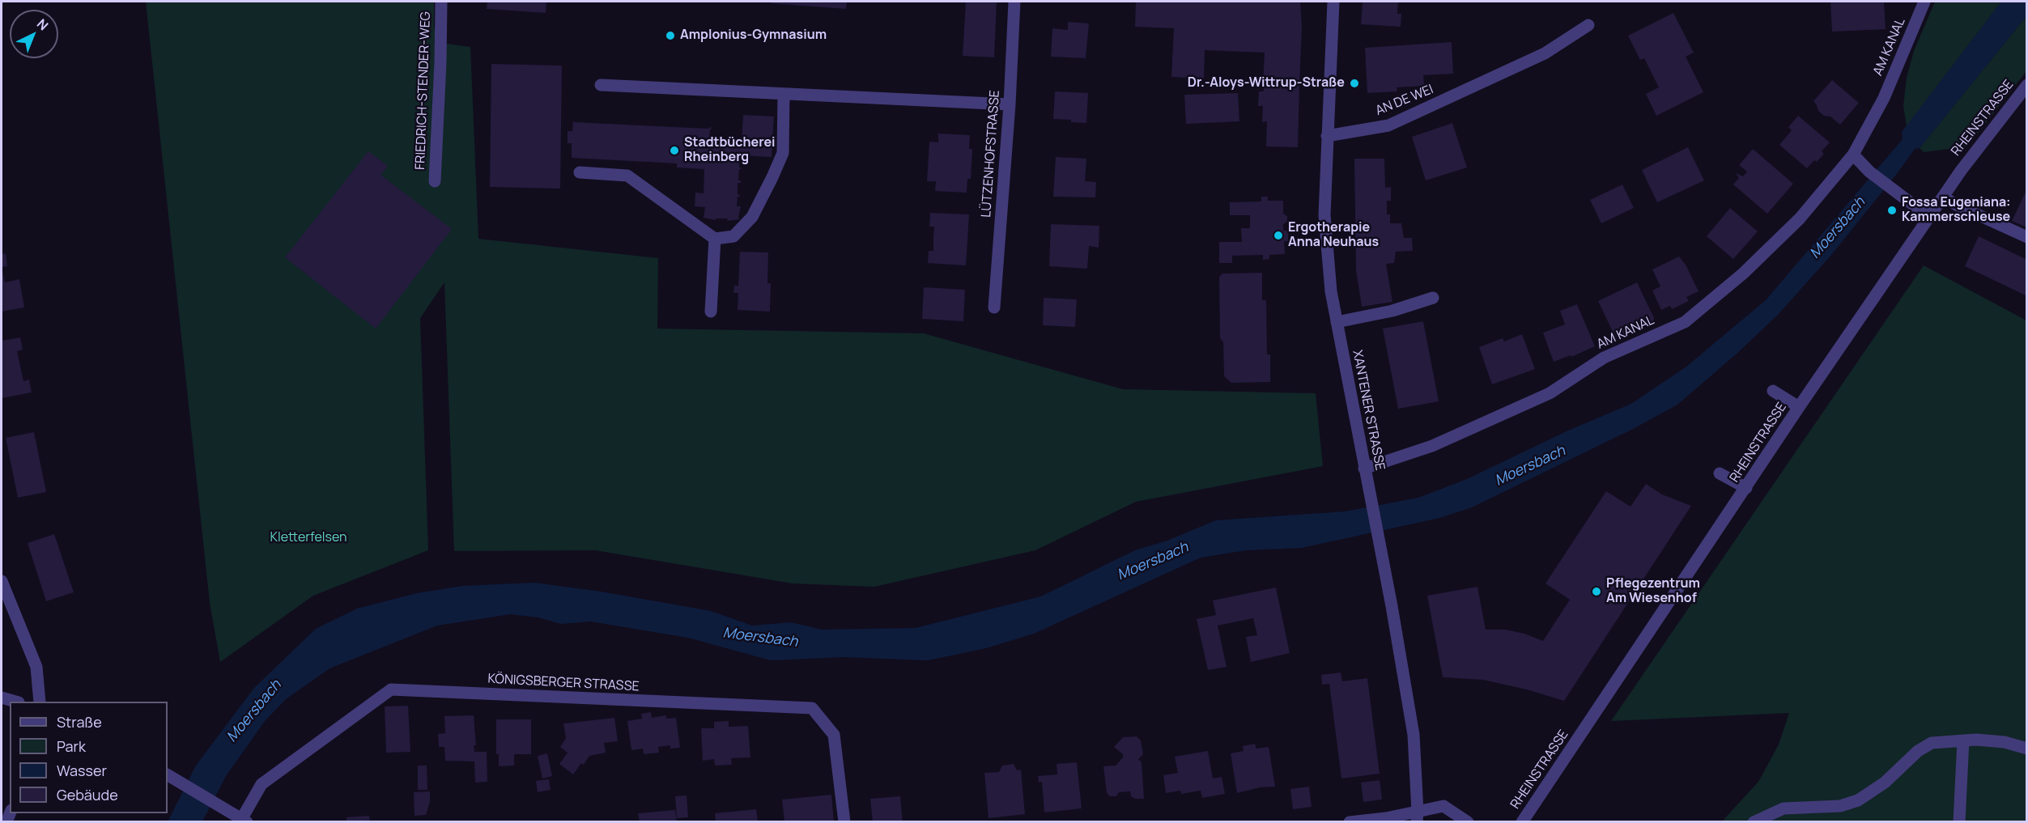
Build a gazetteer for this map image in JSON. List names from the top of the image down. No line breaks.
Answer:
{"streets":{"street":["AM KANAL","FRIEDRICH-STENDER-WEG","AN DE WEI","RHEINSTRASSE","LÜTZENHOFSTRASSE","XANTENER STRASSE","KÖNIGSBERGER STRASSE"]},"crossings":[["AM KANAL","XANTENER STRASSE"],["AN DE WEI","XANTENER STRASSE"]],"water":["Moersbach"],"parks":["Kletterfelsen"],"places":["Amplonius-Gymnasium","Dr.-Aloys-Wittrup-Straße","Stadtbücherei Rheinberg","Fossa Eugeniana: Kammerschleuse","Ergotherapie Anna Neuhaus","Pflegezentrum Am Wiesenhof"],"legend":["Straße","Park","Wasser","Gebäude"],"north":"top right"}
